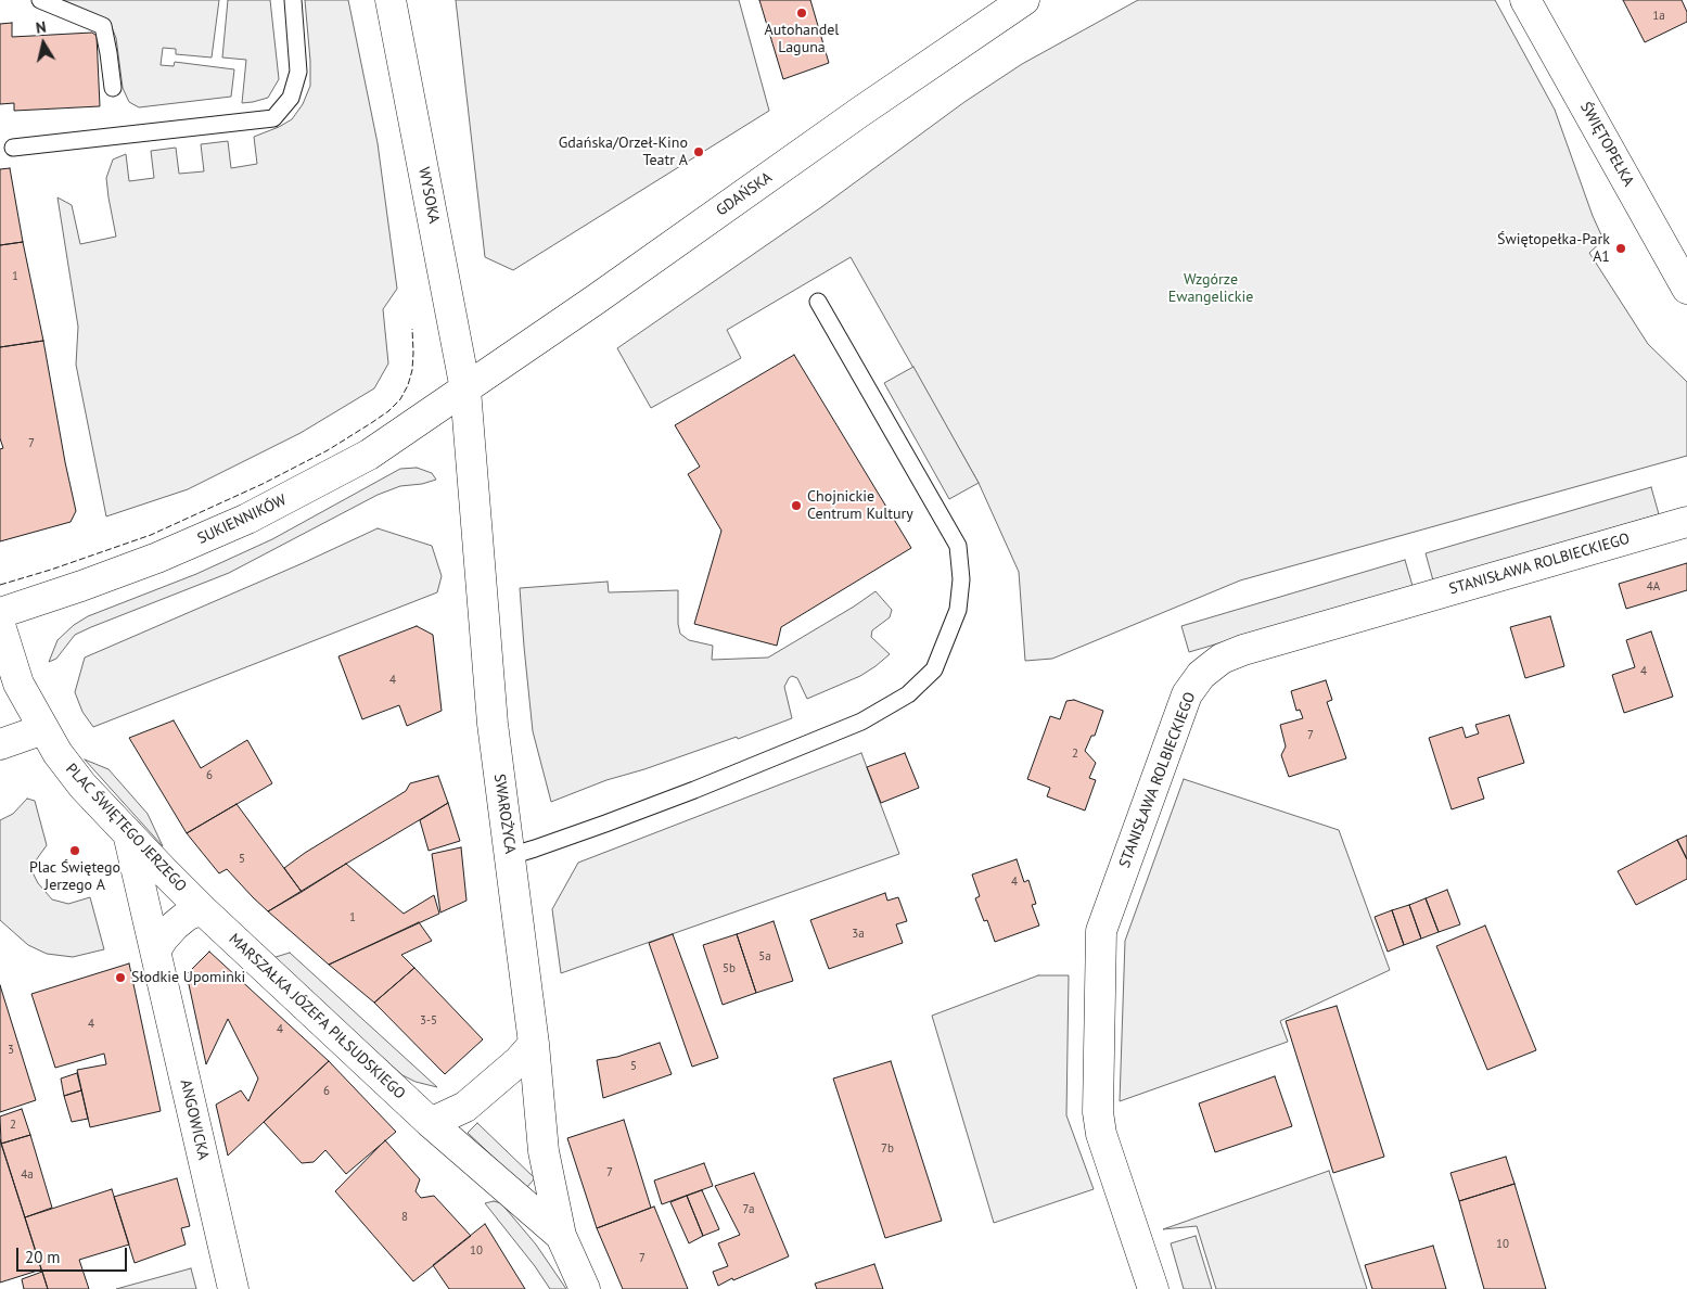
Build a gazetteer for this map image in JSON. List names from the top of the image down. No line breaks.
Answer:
{"streets":{"street":["ŚWIĘTOPEŁKA","GDAŃSKA","WYSOKA","SUKIENNIKÓW","STANISŁAWA ROLBIECKIEGO","SWAROŻYCA","PLAC ŚWIĘTEGO JERZEGO","MARSZAŁKA JÓZEFA PIŁSUDSKIEGO","ANGOWICKA"]},"crossings":[["GDAŃSKA","WYSOKA"],["GDAŃSKA","SUKIENNIKÓW"],["GDAŃSKA","SWAROŻYCA"],["WYSOKA","SUKIENNIKÓW"],["WYSOKA","SWAROŻYCA"],["SUKIENNIKÓW","SWAROŻYCA"],["SWAROŻYCA","MARSZAŁKA JÓZEFA PIŁSUDSKIEGO"],["PLAC ŚWIĘTEGO JERZEGO","MARSZAŁKA JÓZEFA PIŁSUDSKIEGO"],["PLAC ŚWIĘTEGO JERZEGO","ANGOWICKA"]],"parks":["Wzgórze Ewangelickie"],"places":["Autohandel Laguna","Gdańska/Orzeł-Kino Teatr A","Świętopełka-Park A1","Chojnickie Centrum Kultury","Plac Świętego Jerzego A","Słodkie Upominki"],"house_numbers":["1a","1","7","4A","4","4","7","2","6","5","4","1","3a","5a","5b","3-5","4","4","3","5","6","2","7b","7","4a","7a","8","10","10","7"],"scale_bar":"20 m","north":"top"}
